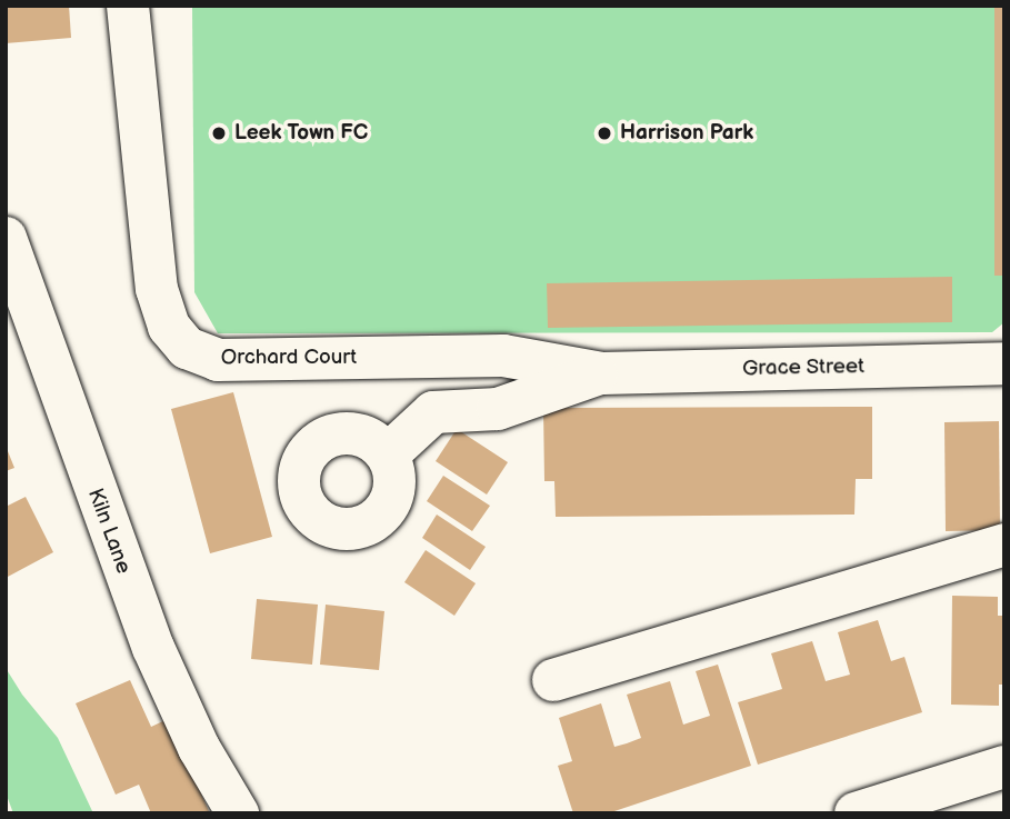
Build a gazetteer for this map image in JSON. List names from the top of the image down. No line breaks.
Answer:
{"streets":{"street":["Orchard Court","Grace Street","Kiln Lane"]},"crossings":[["Orchard Court","Grace Street"]],"places":["Leek Town FC","Harrison Park"]}
